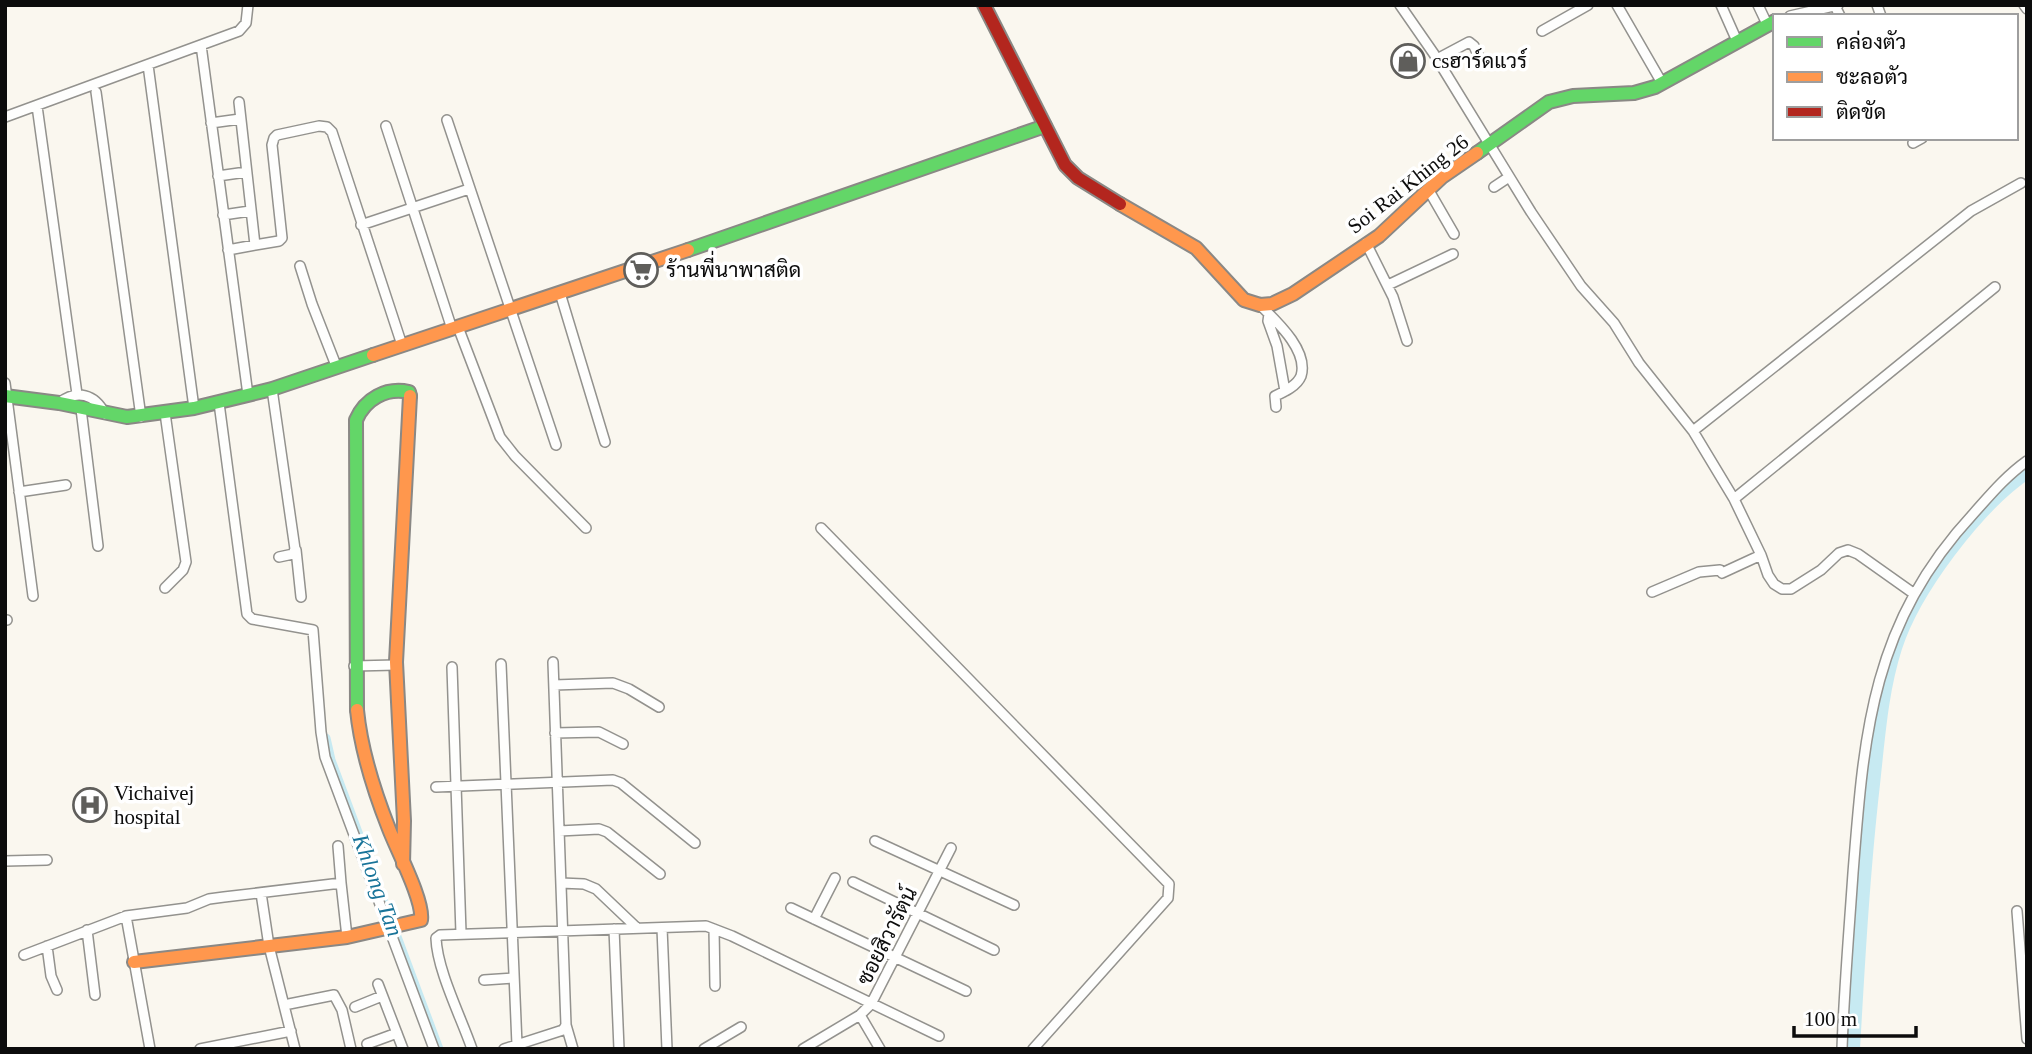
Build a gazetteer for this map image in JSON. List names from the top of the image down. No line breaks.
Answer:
{"streets":{"street":["Soi Rai Khing 26","ซอยสิวารัตน์"]},"water":["Khlong Tan"],"places":{"shop":["csฮาร์ดแวร์"],"supermarket":["ร้านพี่นาพาสติด"],"hospital":["Vichaivej hospital"]},"legend":["คล่องตัว","ชะลอตัว","ติดขัด"],"scale_bar":"100 m"}
